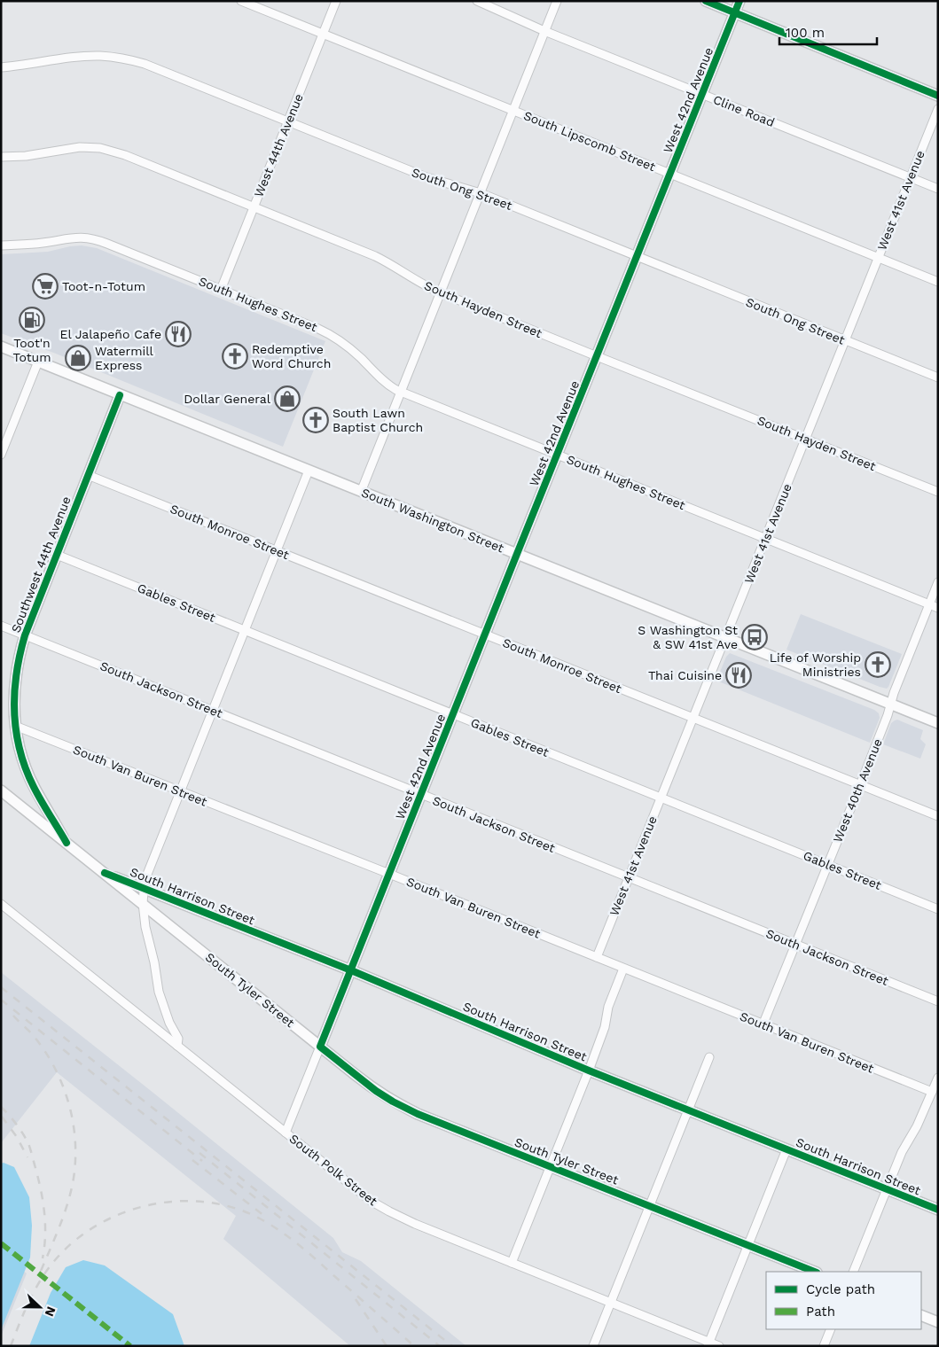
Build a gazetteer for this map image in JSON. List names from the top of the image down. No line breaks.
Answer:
{"streets":{"street":["West 42nd Avenue","Cline Road","South Lipscomb Street","West 44th Avenue","South Ong Street","West 41st Avenue","South Hughes Street","South Hayden Street","South Washington Street","South Monroe Street","Southwest 44th Avenue","Gables Street","South Jackson Street","South Van Buren Street","West 40th Avenue","South Harrison Street","South Tyler Street","South Polk Street"]},"crossings":[["West 42nd Avenue","Cline Road"],["West 42nd Avenue","South Lipscomb Street"],["West 42nd Avenue","South Ong Street"],["West 42nd Avenue","South Hughes Street"],["West 42nd Avenue","South Hayden Street"],["West 42nd Avenue","South Washington Street"],["West 42nd Avenue","South Monroe Street"],["West 42nd Avenue","Gables Street"],["West 42nd Avenue","South Jackson Street"],["West 42nd Avenue","South Van Buren Street"],["West 42nd Avenue","South Harrison Street"],["West 42nd Avenue","South Tyler Street"],["Cline Road","West 41st Avenue"],["South Lipscomb Street","West 44th Avenue"],["South Lipscomb Street","West 41st Avenue"],["West 44th Avenue","South Ong Street"],["West 44th Avenue","South Hughes Street"],["West 44th Avenue","South Hayden Street"],["South Ong Street","West 41st Avenue"],["West 41st Avenue","South Hughes Street"],["West 41st Avenue","South Hayden Street"],["West 41st Avenue","South Washington Street"],["West 41st Avenue","South Monroe Street"],["West 41st Avenue","Gables Street"],["West 41st Avenue","South Jackson Street"],["West 41st Avenue","South Van Buren Street"],["South Hughes Street","West 40th Avenue"],["South Washington Street","Southwest 44th Avenue"],["South Washington Street","West 40th Avenue"],["South Monroe Street","Southwest 44th Avenue"],["South Monroe Street","West 40th Avenue"],["Southwest 44th Avenue","Gables Street"],["Southwest 44th Avenue","South Jackson Street"],["Southwest 44th Avenue","South Van Buren Street"],["Southwest 44th Avenue","South Tyler Street"],["Gables Street","West 40th Avenue"],["South Jackson Street","West 40th Avenue"],["South Van Buren Street","West 40th Avenue"],["South Harrison Street","South Tyler Street"]],"places":{"supermarket":["Toot-n-Totum"],"fuel station":["Toot'n Totum"],"restaurant":["El Jalapeño Cafe","Thai Cuisine"],"church":["Redemptive Word Church","South Lawn Baptist Church","Life of Worship Ministries"],"shop":["Watermill Express","Dollar General"],"bus stop":["S Washington St & SW 41st Ave"]},"legend":["Cycle path","Path"],"scale_bar":"100 m","north":"right"}
